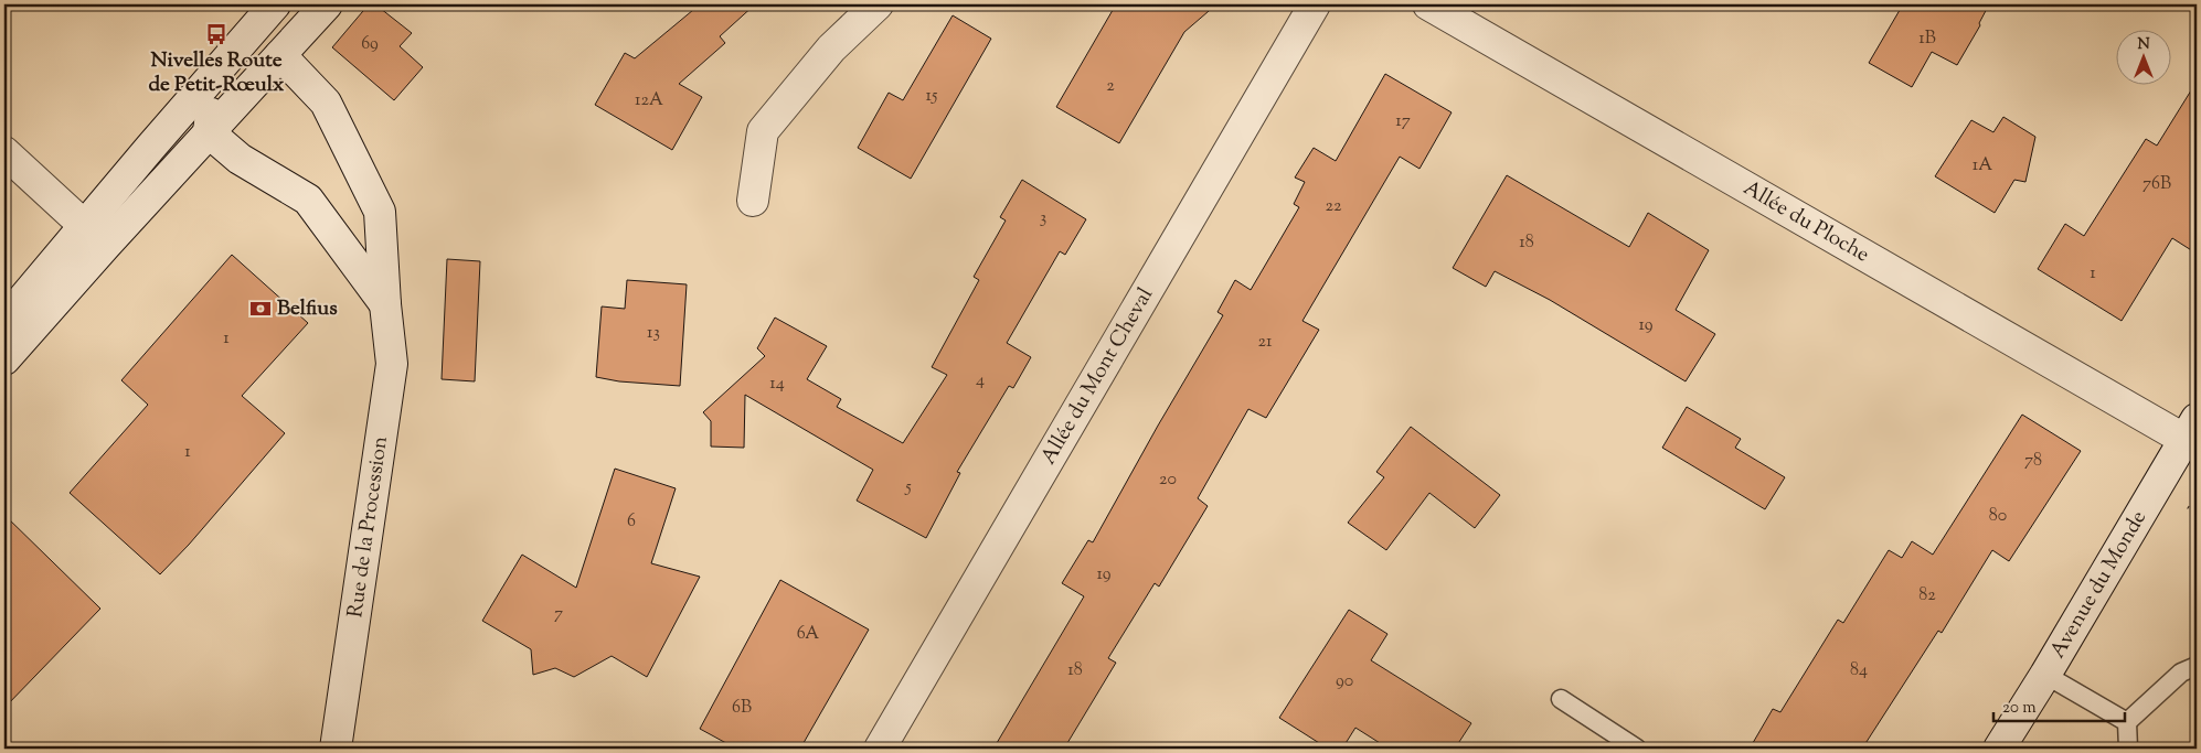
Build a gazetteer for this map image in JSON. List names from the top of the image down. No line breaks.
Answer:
{"streets":{"street":["Allée du Ploche","Allée du Mont Cheval","Rue de la Procession","Avenue du Monde"]},"crossings":[["Allée du Ploche","Avenue du Monde"]],"places":{"bus stop":["Nivelles Route de Petit-Rœulx"],"bank":["Belfius"]},"house_numbers":["1B","69","2","15","12A","17","1A","76B","22","3","18","1","19","13","1","21","4","14","1","78","20","5","80","6","19","82","7","6A","18","84","90","6B"],"scale_bar":"20 m","north":"top"}
